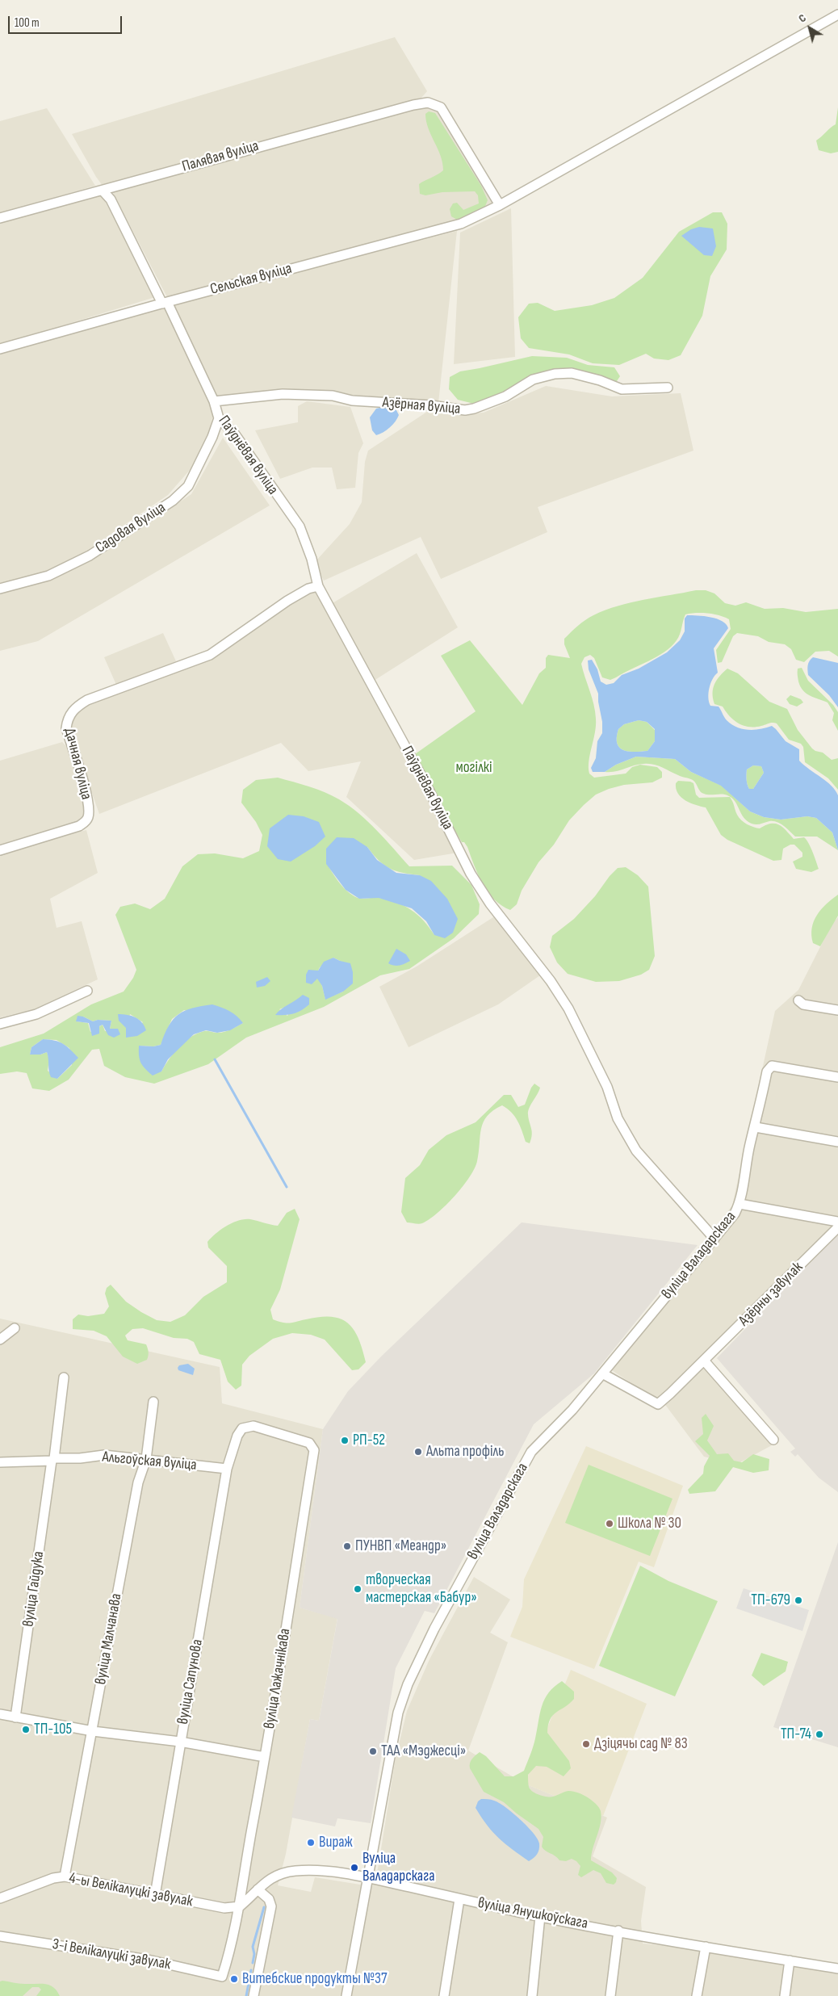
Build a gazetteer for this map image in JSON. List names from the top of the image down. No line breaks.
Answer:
{"streets":{"street":["Палявая вуліца","Сельская вуліца","Азёрная вуліца","Паўднёвая вуліца","Садовая вуліца","Дачная вуліца","вуліца Валадарскага","Азёрны завулак","Альгоўская вуліца","вуліца Гайдука","вуліца Малчанава","вуліца Лажачнікава","вуліца Сапунова","4-ы Велікалуцкі завулак","вуліца Янушкоўскага","3-і Велікалуцкі завулак"]},"crossings":[["Палявая вуліца","Сельская вуліца"],["Палявая вуліца","Паўднёвая вуліца"],["Сельская вуліца","Паўднёвая вуліца"],["Азёрная вуліца","Паўднёвая вуліца"],["Паўднёвая вуліца","Садовая вуліца"],["Паўднёвая вуліца","Дачная вуліца"],["Паўднёвая вуліца","вуліца Валадарскага"],["вуліца Валадарскага","Азёрны завулак"],["вуліца Валадарскага","вуліца Янушкоўскага"],["Альгоўская вуліца","вуліца Гайдука"],["Альгоўская вуліца","вуліца Малчанава"],["Альгоўская вуліца","вуліца Сапунова"],["вуліца Малчанава","4-ы Велікалуцкі завулак"],["вуліца Лажачнікава","вуліца Сапунова"],["вуліца Лажачнікава","4-ы Велікалуцкі завулак"],["вуліца Лажачнікава","вуліца Янушкоўскага"],["вуліца Лажачнікава","3-і Велікалуцкі завулак"],["вуліца Сапунова","4-ы Велікалуцкі завулак"],["4-ы Велікалуцкі завулак","вуліца Янушкоўскага"]],"parks":["могілкі"],"places":["РП-52","Альта профіль","Школа № 30","ПУНВП «Меандр»","творческая мастерская «Бабур»","ТП-679","ТП-105","ТП-74","Дзіцячы сад № 83","ТАА «Мэджесці»","Вираж","Вуліца Валадарскага","Витебские продукты №37"],"scale_bar":"100 m","north":"top left"}
